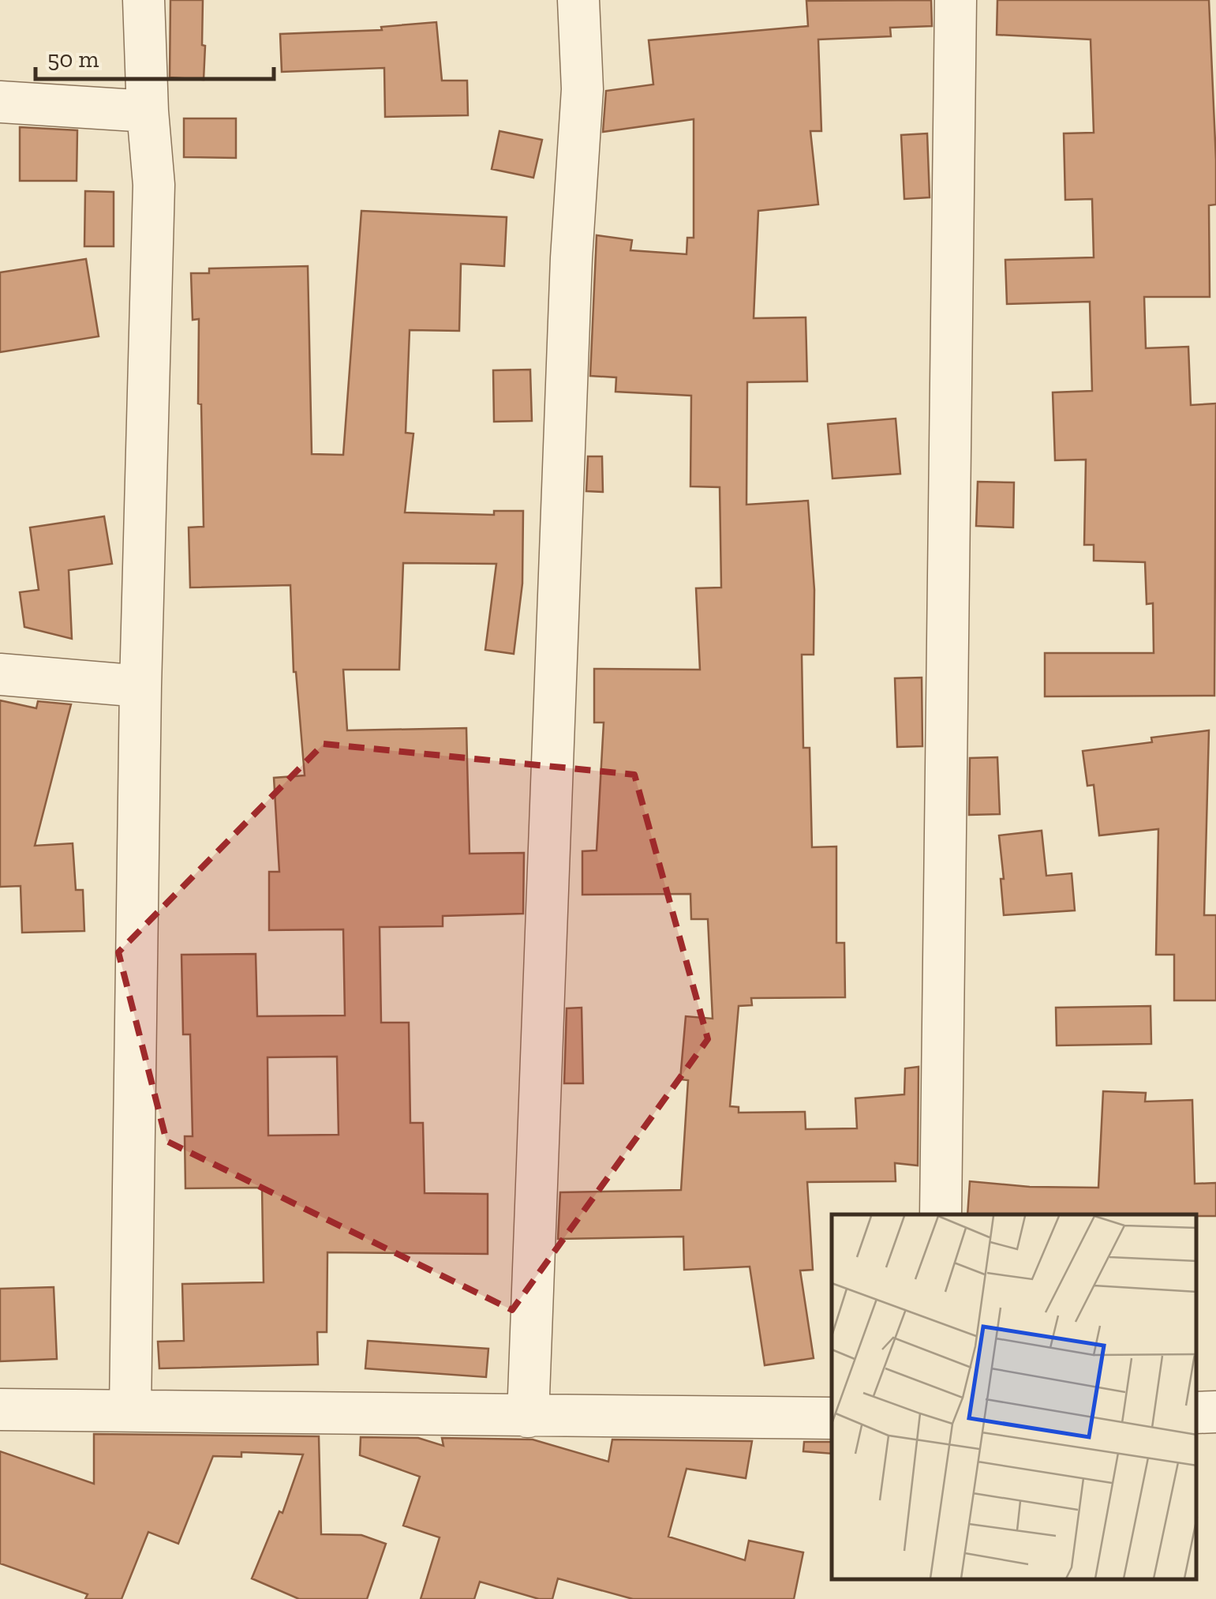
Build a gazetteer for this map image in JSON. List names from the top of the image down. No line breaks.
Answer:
{"scale_bar":"50 m"}
